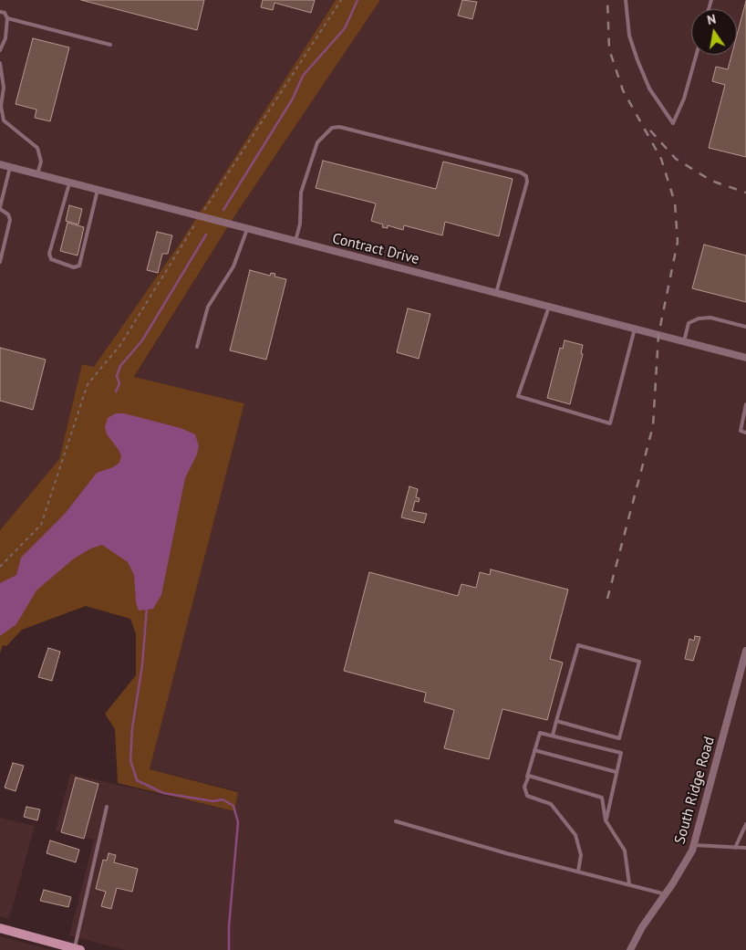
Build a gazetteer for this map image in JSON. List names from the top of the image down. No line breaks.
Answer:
{"streets":{"street":["Contract Drive","South Ridge Road"]},"north":"top"}
